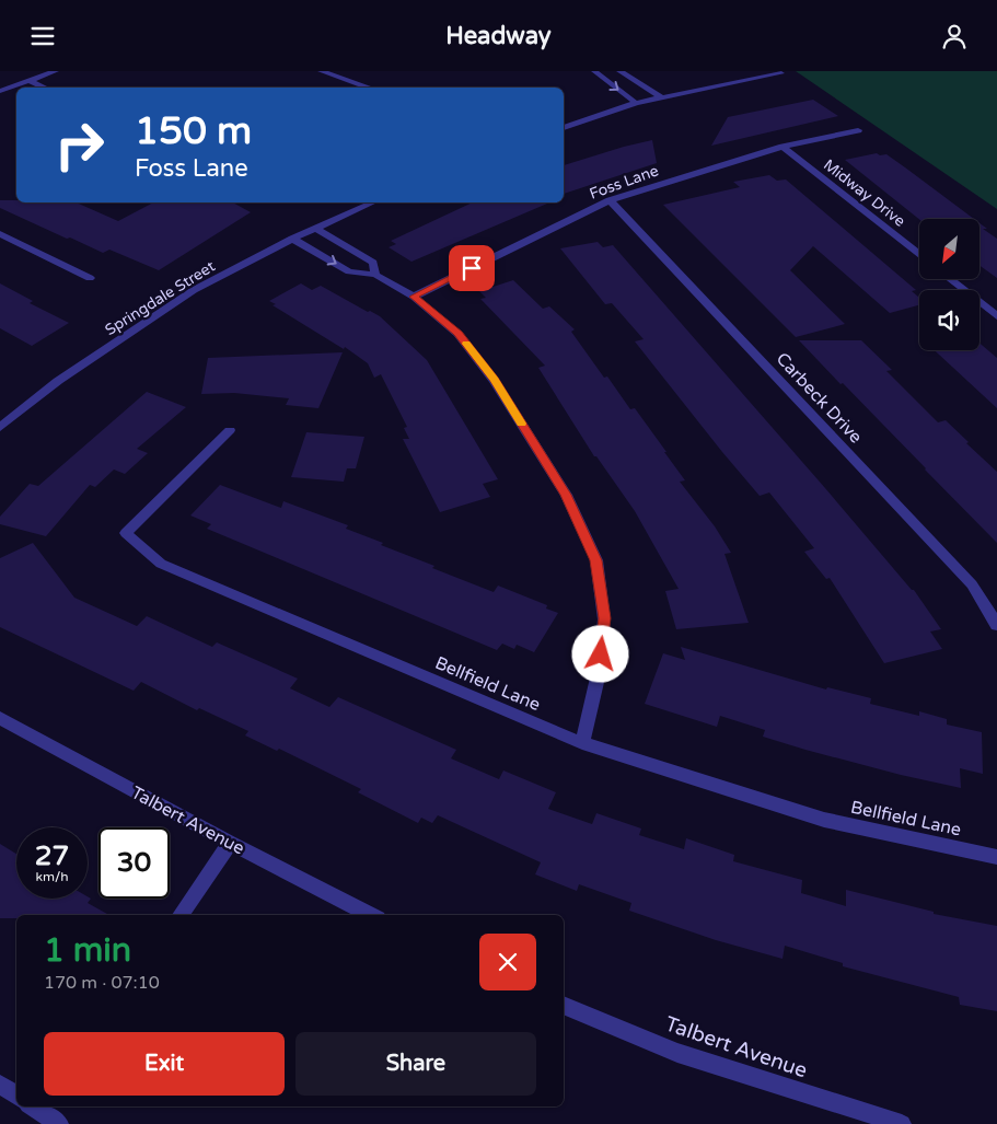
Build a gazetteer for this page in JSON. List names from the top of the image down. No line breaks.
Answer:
{"streets":{"street":["Foss Lane","Midway Drive","Springdale Street","Carbeck Drive","Bellfield Lane","Talbert Avenue"]},"crossings":[["Foss Lane","Midway Drive"],["Foss Lane","Carbeck Drive"]],"north":"bottom left","page":{"header":"Headway","turn":["150 m","Foss Lane"],"speed":"27 km/h","limit":"30","heading":["1 min","170 m · 07:10"],"buttons":["Exit","Share"]}}
